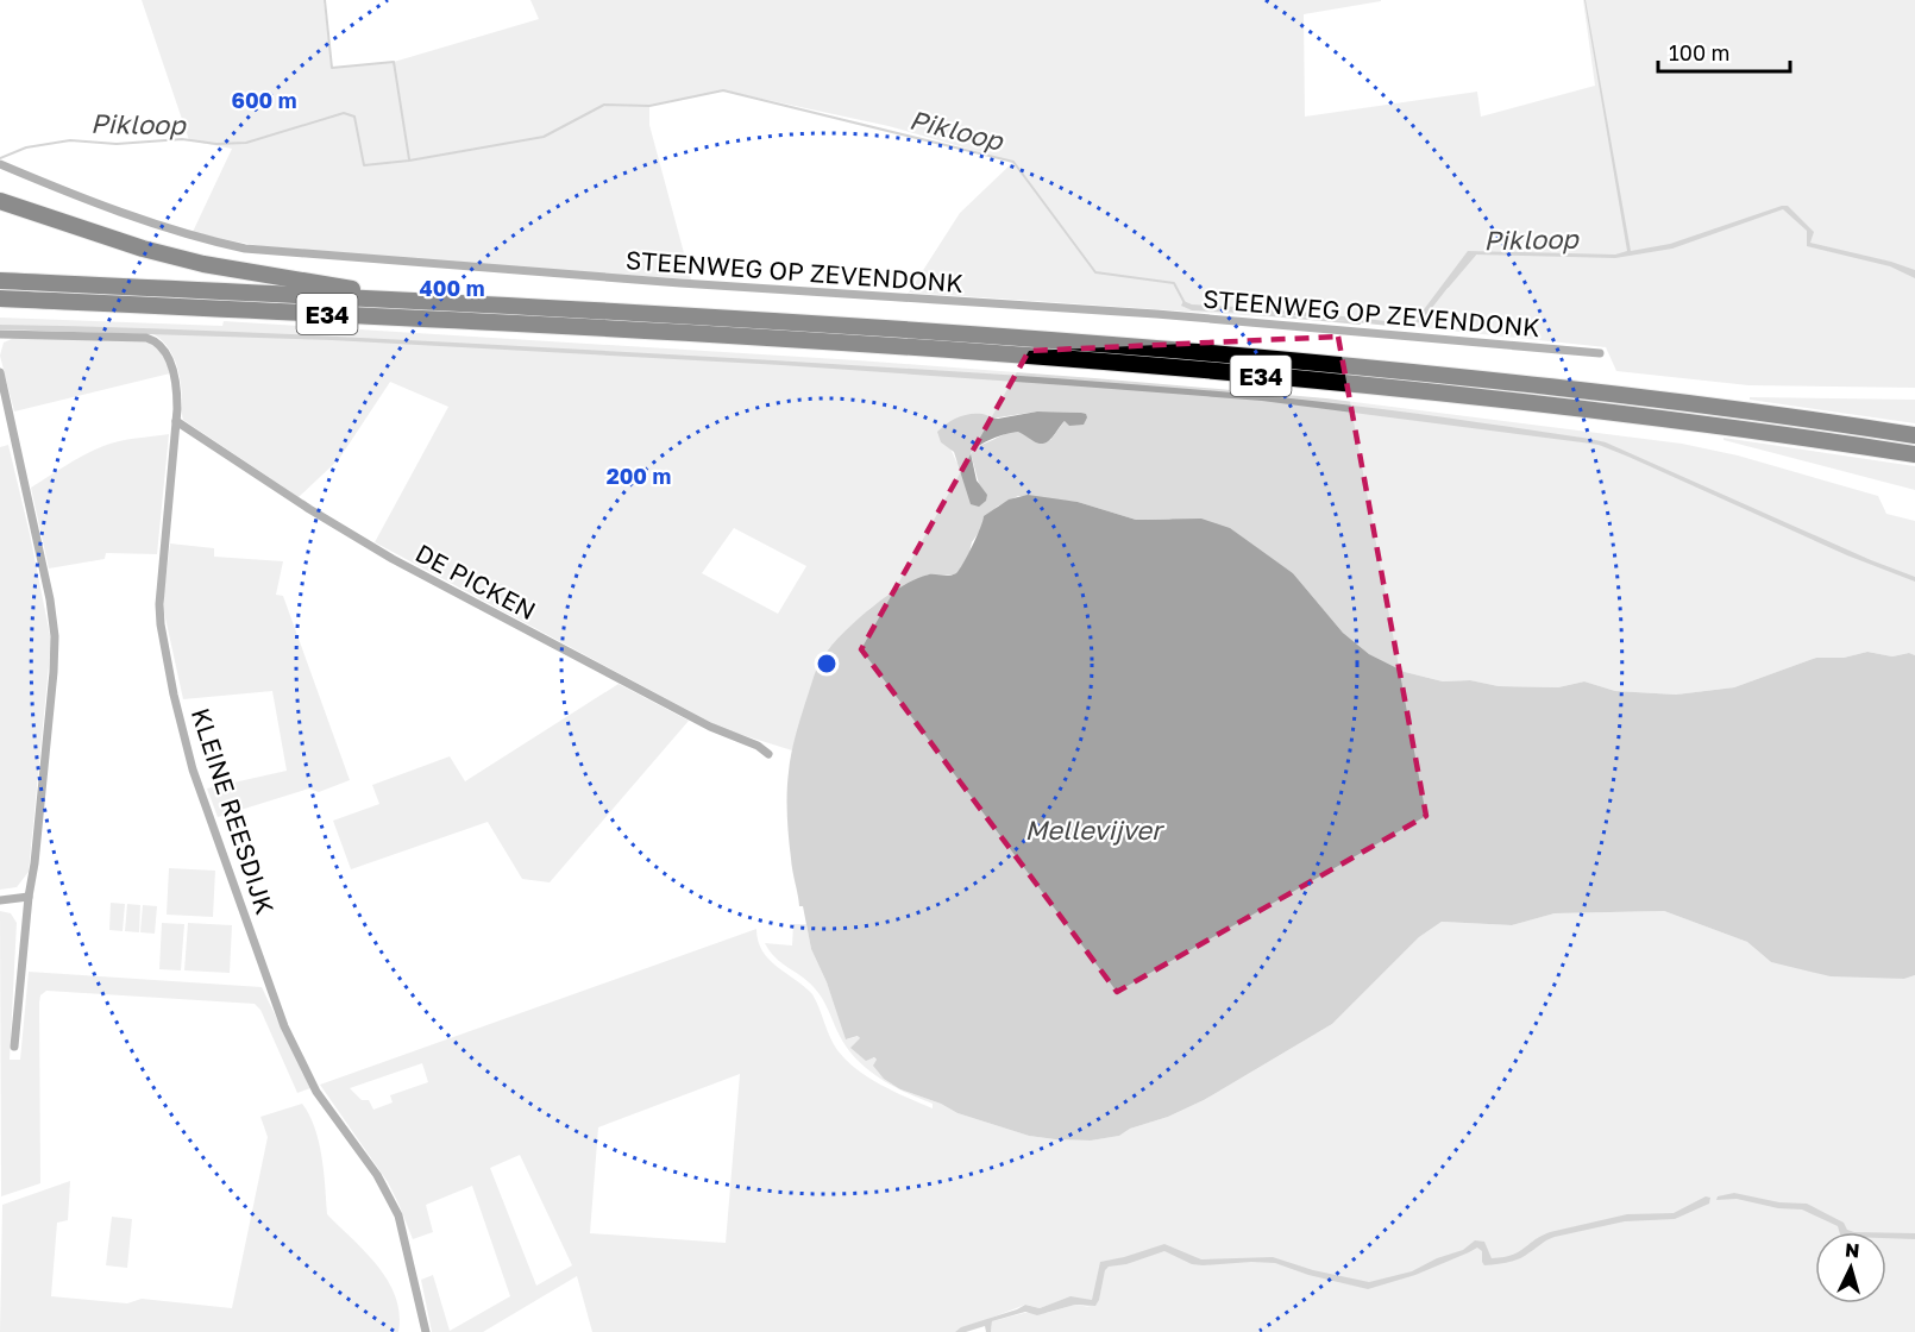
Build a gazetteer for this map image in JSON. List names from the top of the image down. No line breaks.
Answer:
{"streets":{"highway":["E34"],"street":["STEENWEG OP ZEVENDONK","DE PICKEN","KLEINE REESDIJK"]},"crossings":[["DE PICKEN","KLEINE REESDIJK"]],"water":["Pikloop","Mellevijver"],"scale_bar":"100 m","north":"top","rings":["600 m","400 m","200 m"]}
